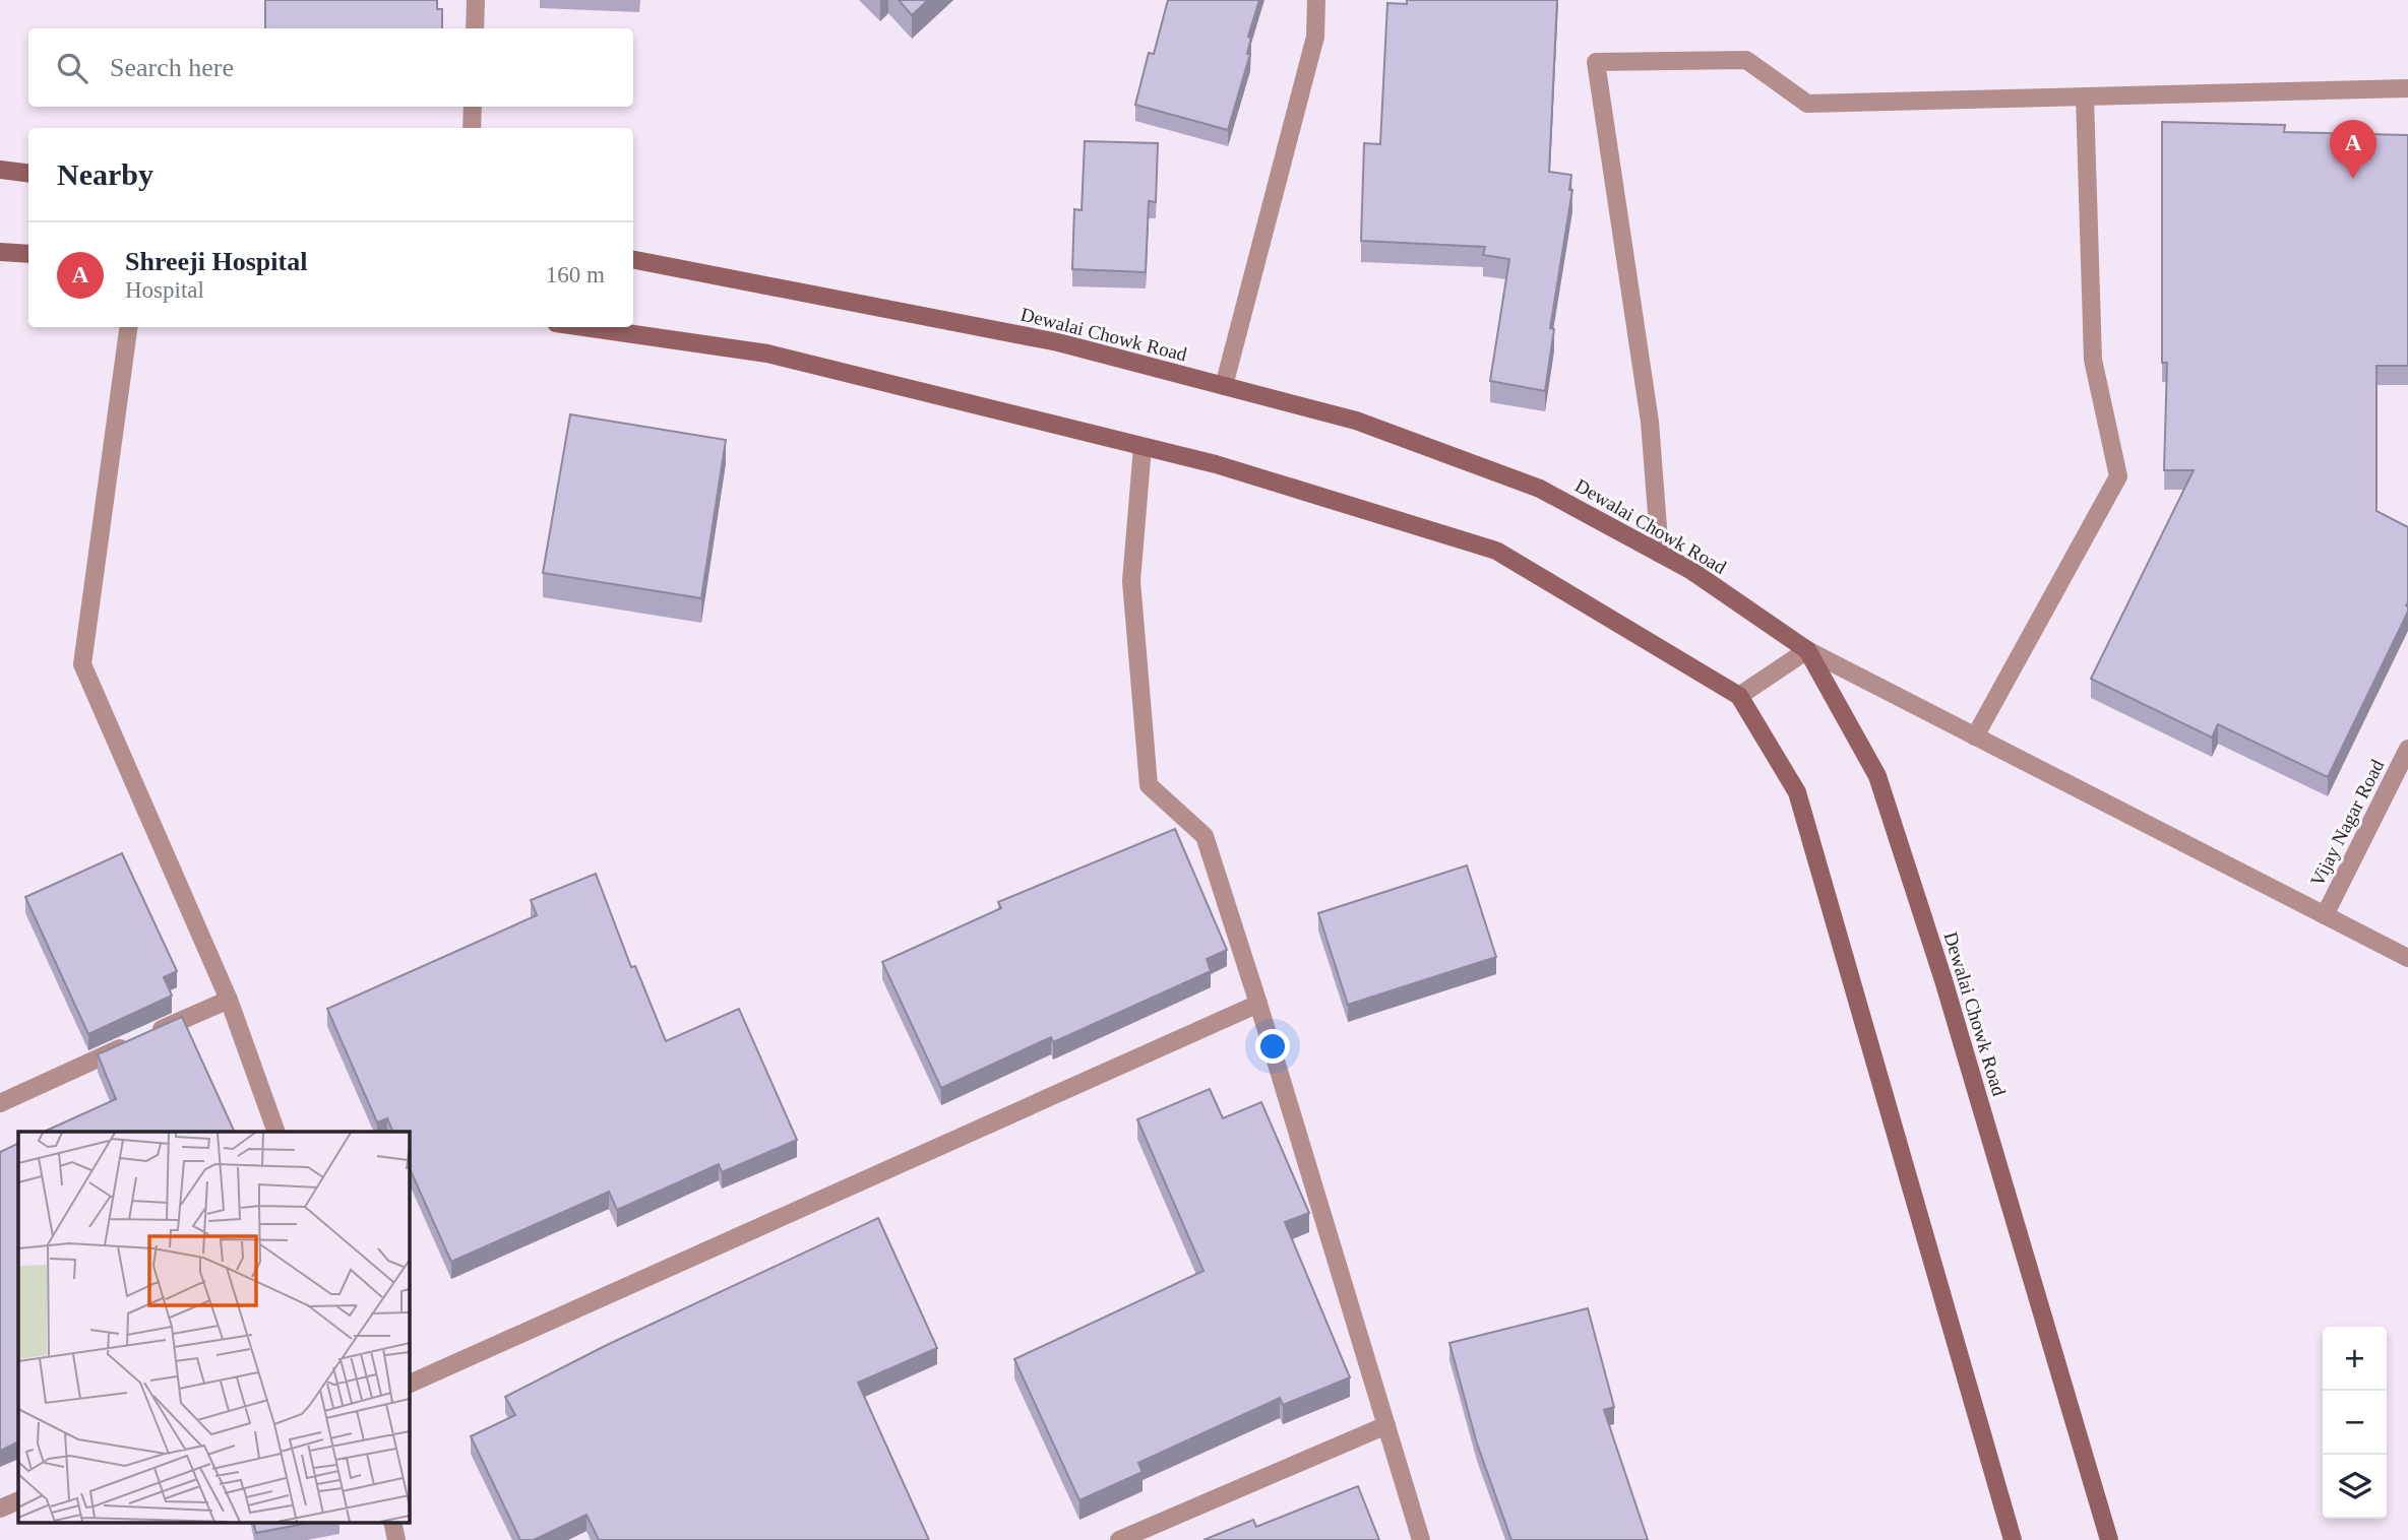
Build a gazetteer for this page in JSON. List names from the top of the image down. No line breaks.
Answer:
{"streets":{"main road":["Dewalai Chowk Road"],"street":["Vijay Nagar Road"]},"page":{"search":"Search here","pins":"A","heading":"Nearby","list":[{"mark":"A","name":"Shreeji Hospital","note":"Hospital","value":"160 m"}],"map_buttons":["+","−"]}}
